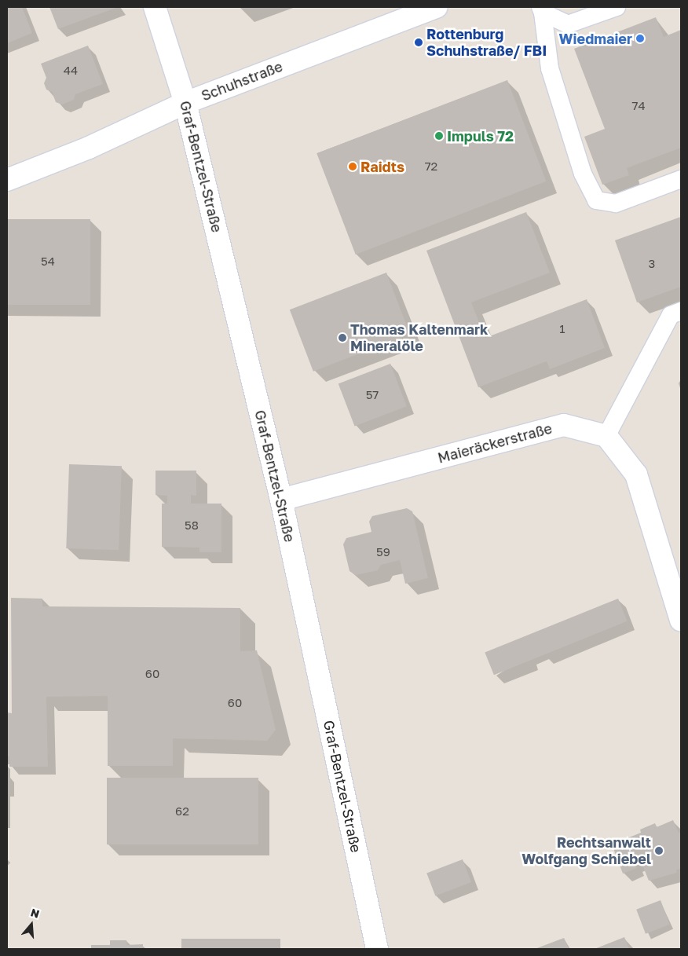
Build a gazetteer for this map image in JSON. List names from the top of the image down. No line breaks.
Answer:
{"streets":{"street":["Schuhstraße","Graf-Bentzel-Straße","Maieräckerstraße"]},"crossings":[["Schuhstraße","Graf-Bentzel-Straße"],["Graf-Bentzel-Straße","Maieräckerstraße"]],"places":["Wiedmaier","Rottenburg Schuhstraße/ FBI","Impuls 72","Raidts","Thomas Kaltenmark Mineralöle","Rechtsanwalt Wolfgang Schiebel"],"house_numbers":["44","74","72","54","3","1","57","58","59","60","60","62"],"north":"top"}
